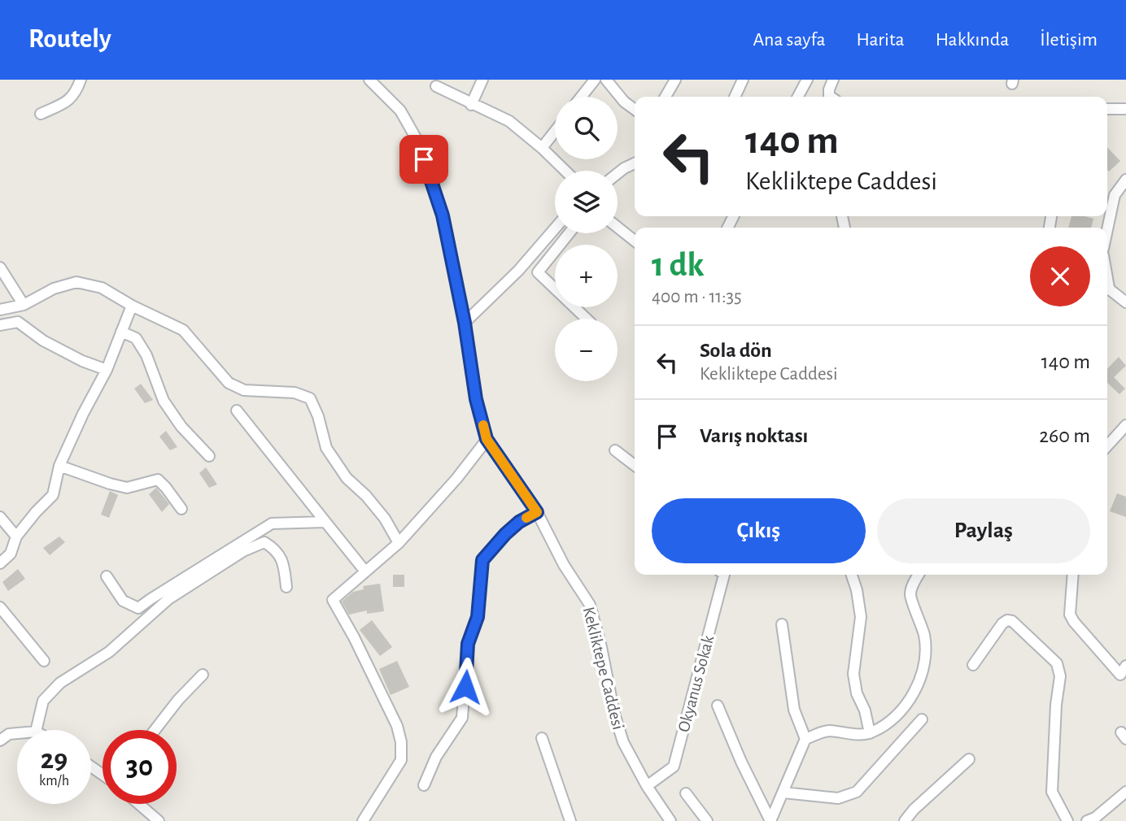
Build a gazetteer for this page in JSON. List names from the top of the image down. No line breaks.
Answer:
{"streets":{"street":["Kekliktepe Caddesi","Okyanus Sokak"]},"crossings":[["Kekliktepe Caddesi","Okyanus Sokak"]],"page":{"header":"Routely","nav":["Ana sayfa","Harita","Hakkında","İletişim"],"map_buttons":["+","−"],"turn":["140 m","Kekliktepe Caddesi"],"heading":["1 dk","400 m · 11:35"],"list":[{"name":"Sola dön","note":"Kekliktepe Caddesi","value":"140 m"},{"name":"Varış noktası","value":"260 m"}],"buttons":["Çıkış","Paylaş"],"speed":"29 km/h","limit":"30"}}
